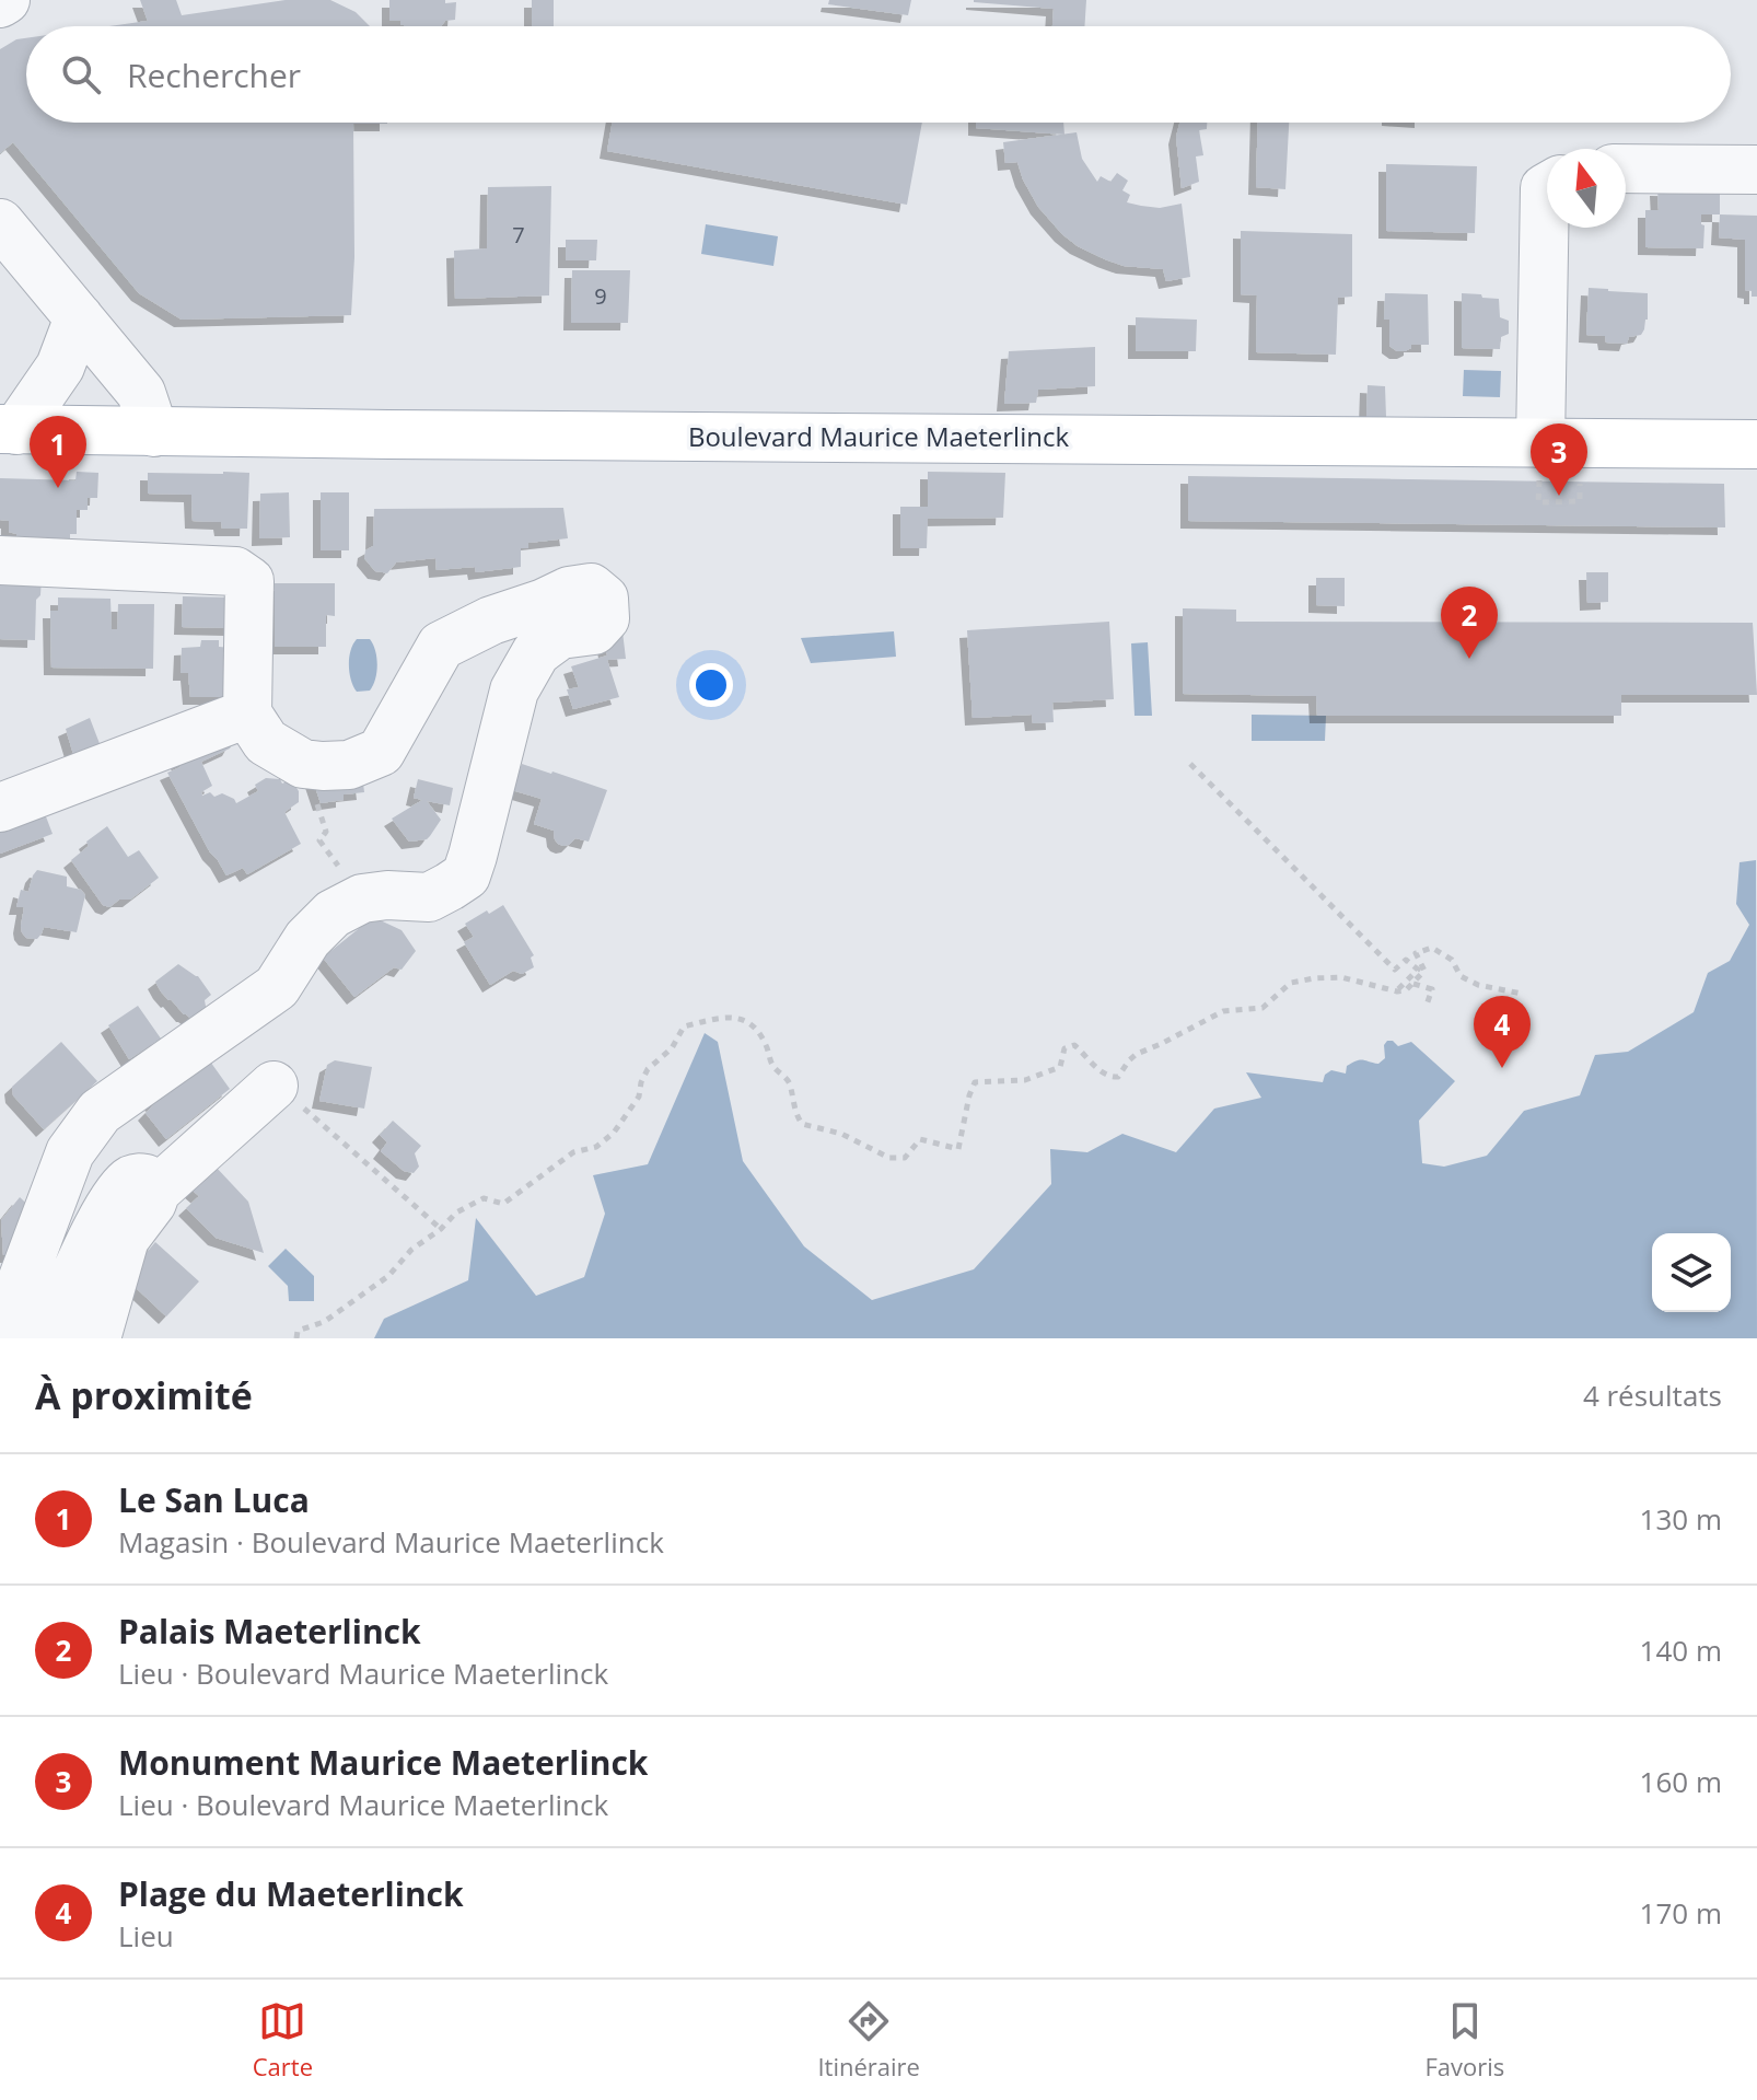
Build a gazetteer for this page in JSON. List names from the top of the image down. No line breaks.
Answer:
{"streets":{"main road":["Boulevard Maurice Maeterlinck"]},"house_numbers":["7","9"],"north":"top","page":{"search":"Rechercher","pins":["1","3","2","4"],"heading":["À proximité","4 résultats"],"list":[{"mark":"1","name":"Le San Luca","note":"Magasin · Boulevard Maurice Maeterlinck","value":"130 m"},{"mark":"2","name":"Palais Maeterlinck","note":"Lieu · Boulevard Maurice Maeterlinck","value":"140 m"},{"mark":"3","name":"Monument Maurice Maeterlinck","note":"Lieu · Boulevard Maurice Maeterlinck","value":"160 m"},{"mark":"4","name":"Plage du Maeterlinck","note":"Lieu","value":"170 m"}],"nav":["Carte","Itinéraire","Favoris"]}}
